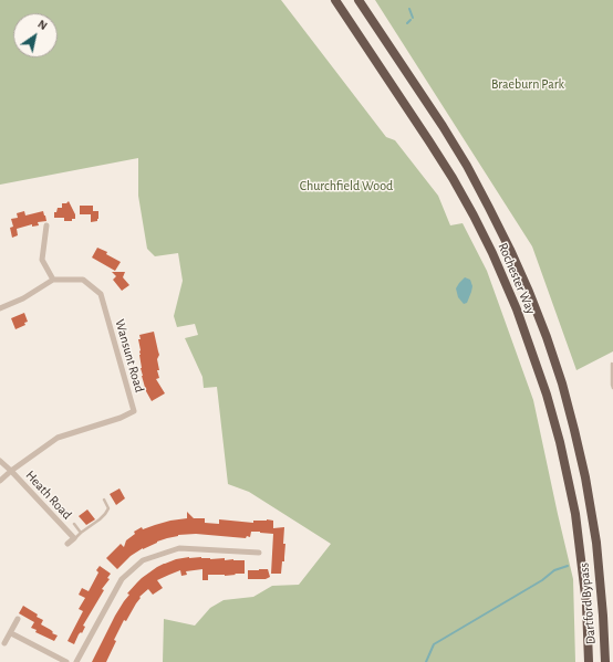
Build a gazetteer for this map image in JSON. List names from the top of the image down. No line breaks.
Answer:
{"streets":{"highway":["Rochester Way","Dartford Bypass"],"street":["Wansunt Road","Heath Road"]},"crossings":[["Rochester Way","Dartford Bypass"],["Wansunt Road","Heath Road"]],"parks":["Braeburn Park","Churchfield Wood"],"north":"top right"}
